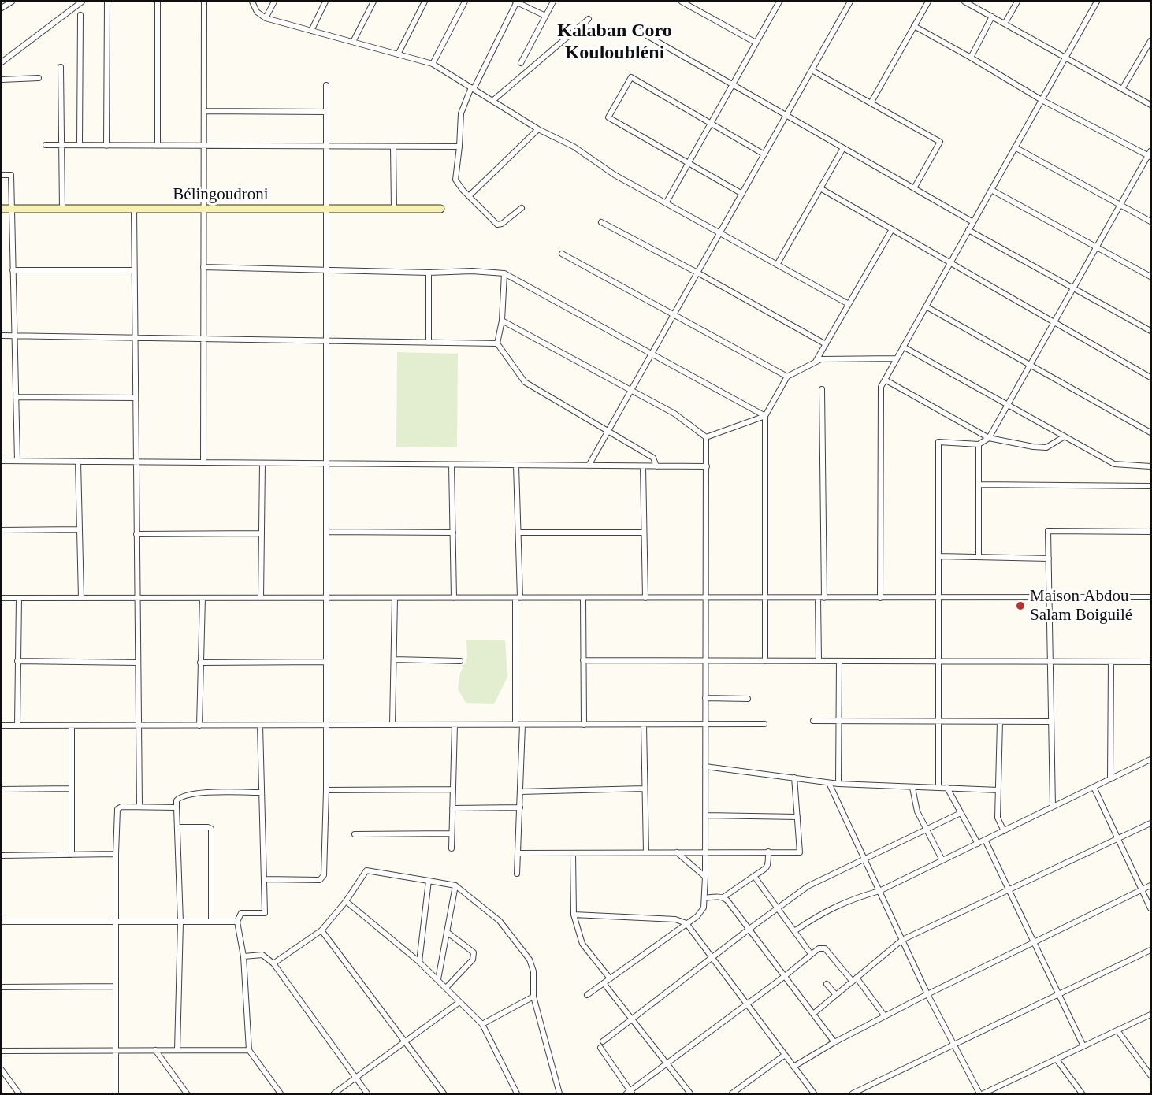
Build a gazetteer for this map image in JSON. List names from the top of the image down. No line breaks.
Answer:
{"streets":{"street":["Bélingoudroni"]},"districts":["Kalaban Coro Kouloubléni"],"places":["Maison Abdou Salam Boiguilé"]}
